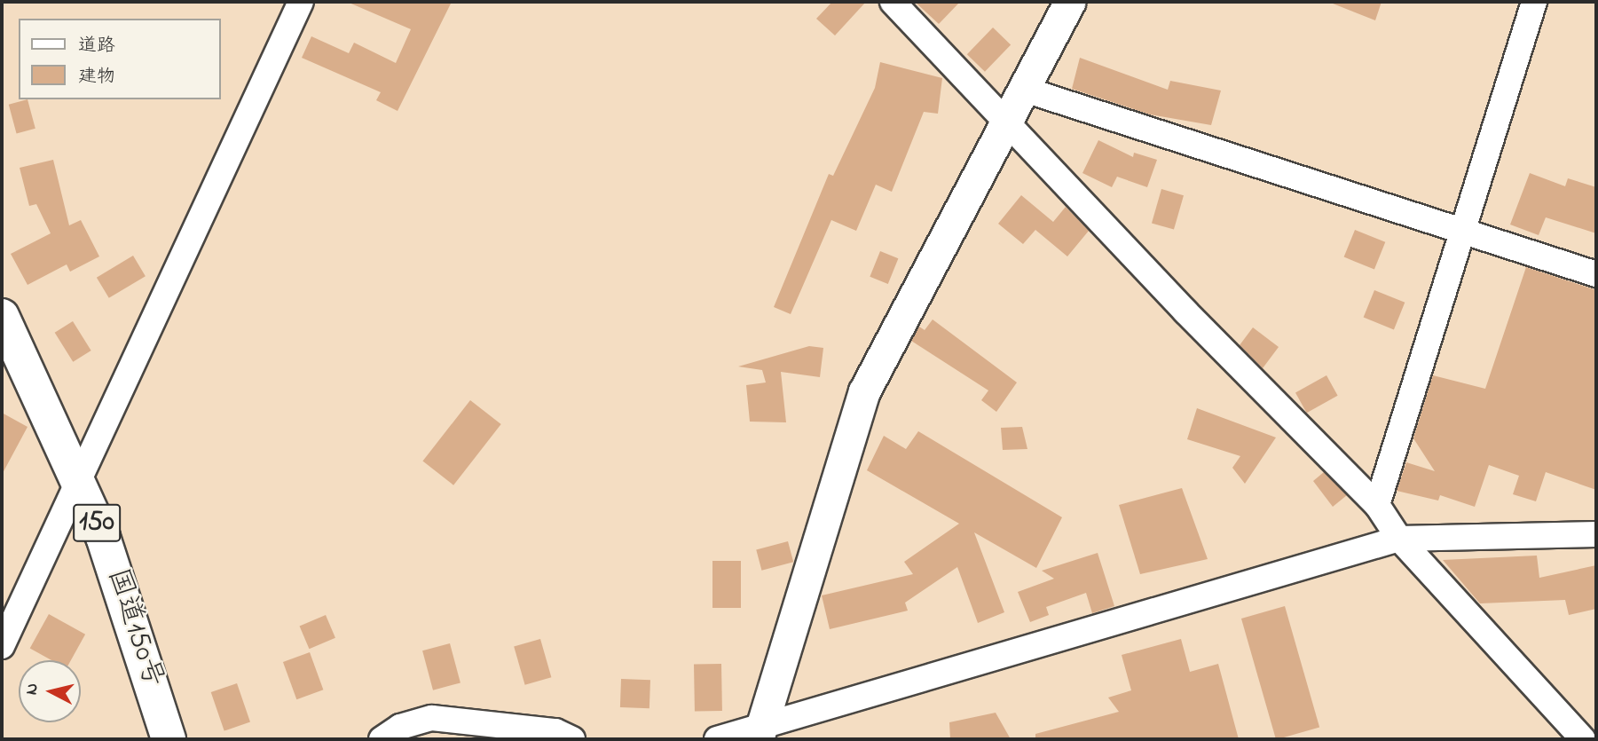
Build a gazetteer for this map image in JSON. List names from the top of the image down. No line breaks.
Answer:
{"streets":{"highway":["150","国道150号"]},"legend":["道路","建物"],"north":"left"}
